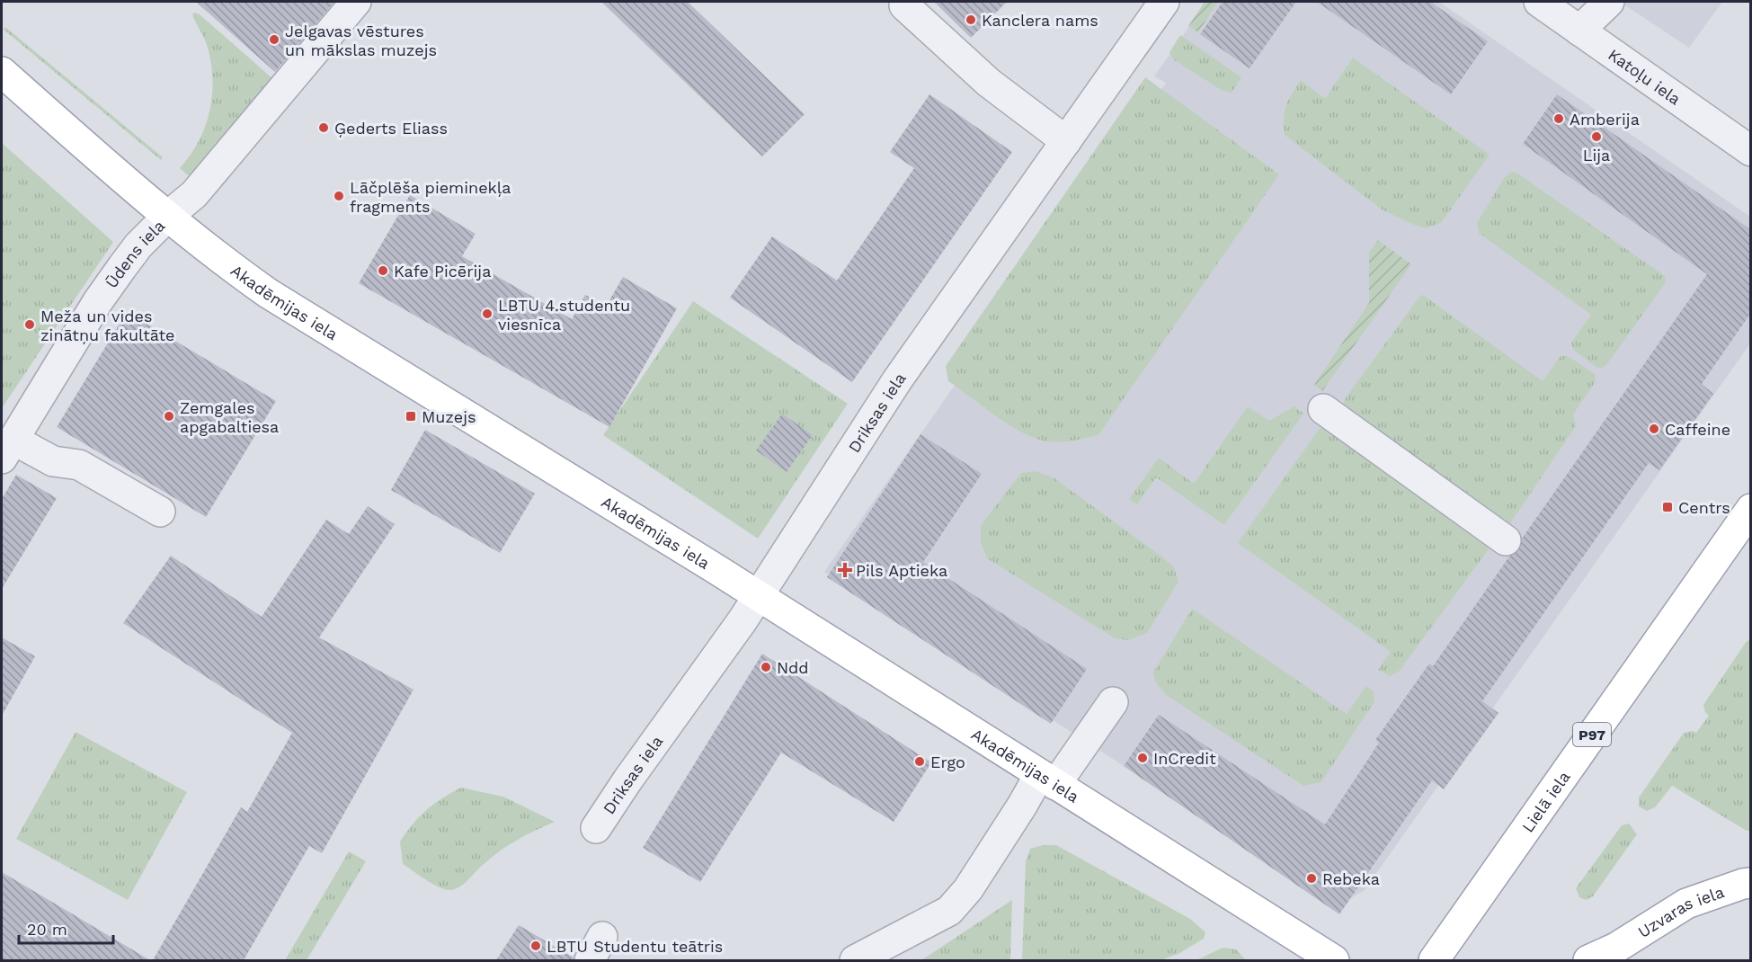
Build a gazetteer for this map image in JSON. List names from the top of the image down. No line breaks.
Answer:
{"streets":{"main road":["Akadēmijas iela","P97","Lielā iela","Uzvaras iela"],"street":["Katoļu iela","Ūdens iela","Driksas iela"]},"crossings":[["Ūdens iela","Akadēmijas iela"],["Akadēmijas iela","Driksas iela"]],"places":{"other":["Kanclera nams","Jelgavas vēstures un mākslas muzejs","Amberija","Ģederts Eliass","Lija","Lāčplēša pieminekļa fragments","Kafe Picērija","LBTU 4.studentu viesnīca","Meža un vides zinātņu fakultāte","Zemgales apgabaltiesa","Caffeine","Ndd","InCredit","Ergo","Rebeka","LBTU Studentu teātris"],"transit":["Muzejs","Centrs"],"health":["Pils Aptieka"]},"scale_bar":"20 m"}
